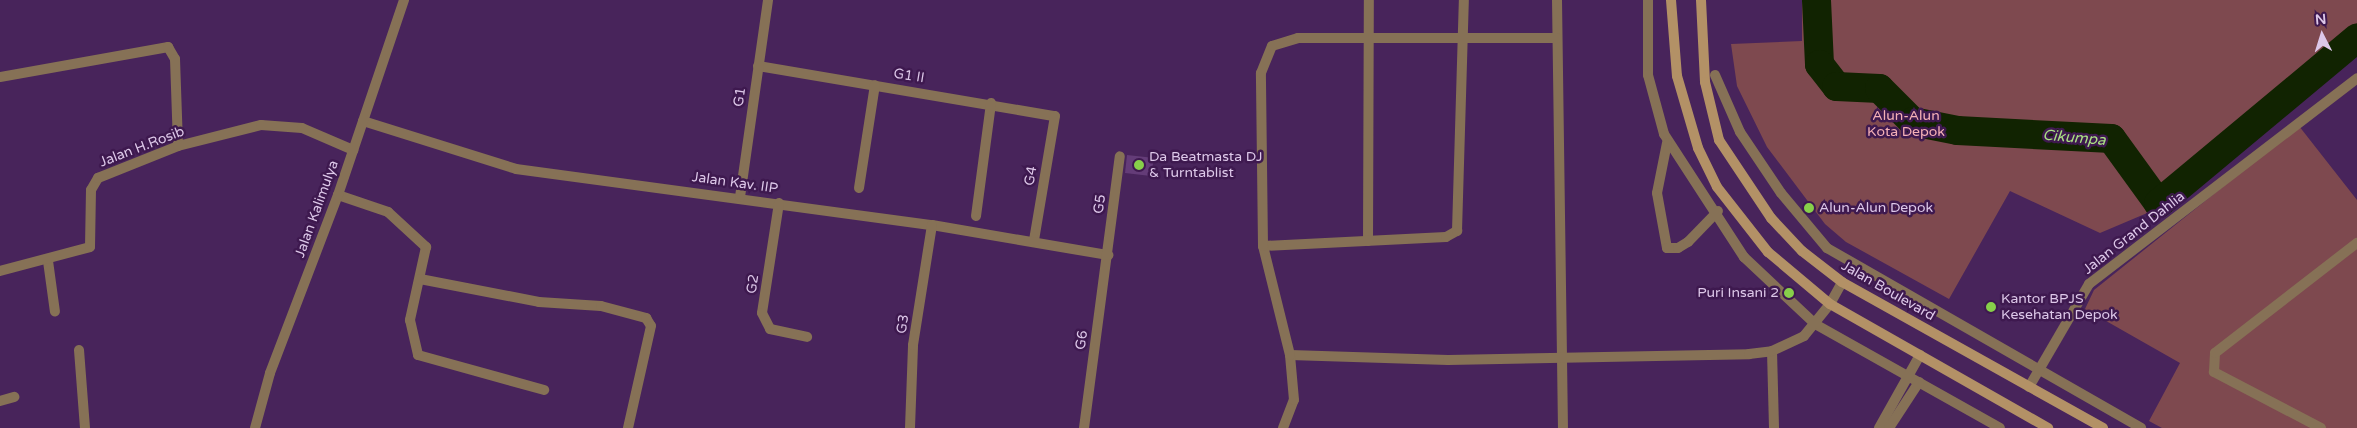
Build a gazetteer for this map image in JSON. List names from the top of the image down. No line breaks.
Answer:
{"streets":{"main road":["Jalan Boulevard"],"street":["G1 II","G1","Jalan H.Rosib","G4","Jalan Kav. IIP","G5","Jalan Kalimulya","Jalan Grand Dahlia","G2","G3","G6"]},"crossings":[["G1 II","G1"],["G1 II","G4"],["G1","Jalan Kav. IIP"],["Jalan H.Rosib","Jalan Kalimulya"],["G4","Jalan Kav. IIP"],["Jalan Kav. IIP","G5"],["Jalan Kav. IIP","Jalan Kalimulya"],["Jalan Kav. IIP","G2"],["Jalan Kav. IIP","G3"],["Jalan Kav. IIP","G6"],["G5","G6"],["Jalan Grand Dahlia","Jalan Boulevard"]],"water":["Cikumpa"],"parks":["Alun-Alun Kota Depok"],"places":["Da Beatmasta DJ & Turntablist","Alun-Alun Depok","Puri Insani 2","Kantor BPJS Kesehatan Depok"],"north":"top"}
